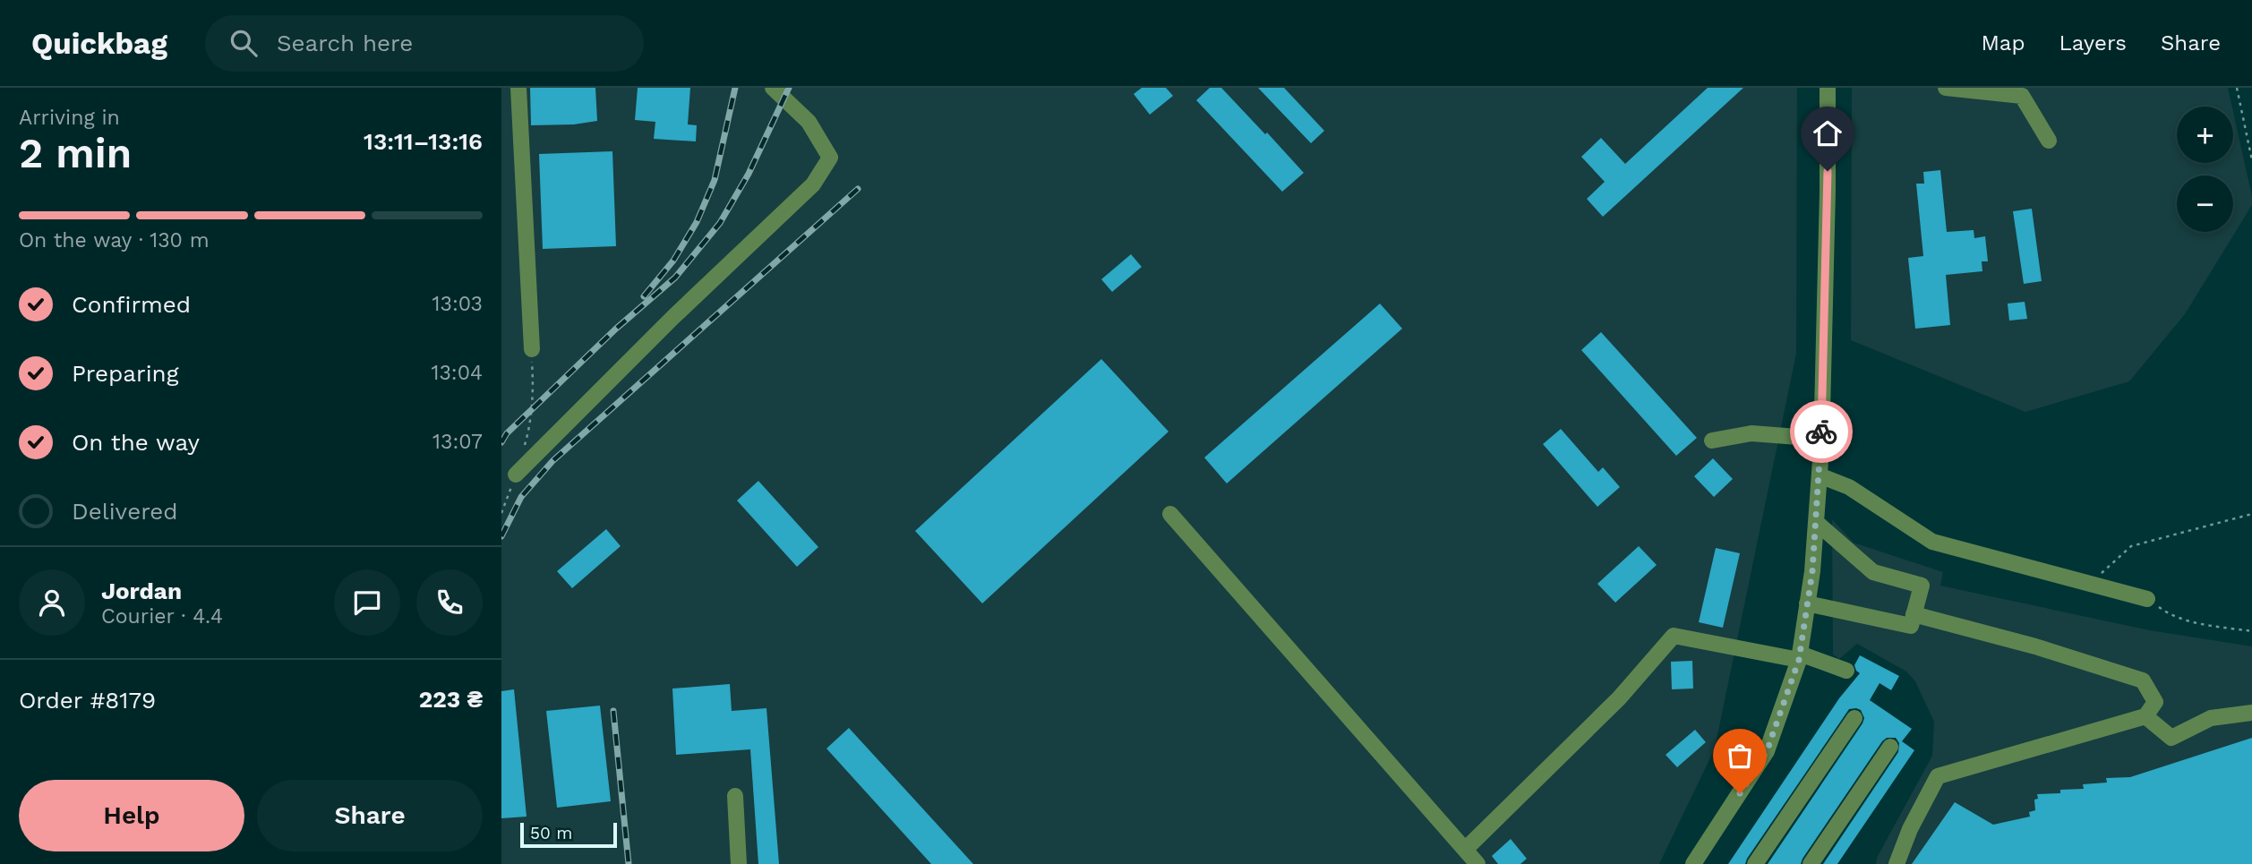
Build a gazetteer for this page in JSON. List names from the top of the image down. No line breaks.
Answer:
{"scale_bar":"50 m","page":{"header":"Quickbag","search":"Search here","nav":["Map","Layers","Share"],"heading":["2 min","Arriving in","13:11–13:16"],"panel":["Jordan","Courier · 4.4","Order #8179","223 ₴"],"map_buttons":["+","−"],"bar":"On the way · 130 m","list":[["Confirmed","13:03"],["Preparing","13:04"],["On the way","13:07"],"Delivered"],"buttons":["Help","Share"],"scale":"50 m"}}
